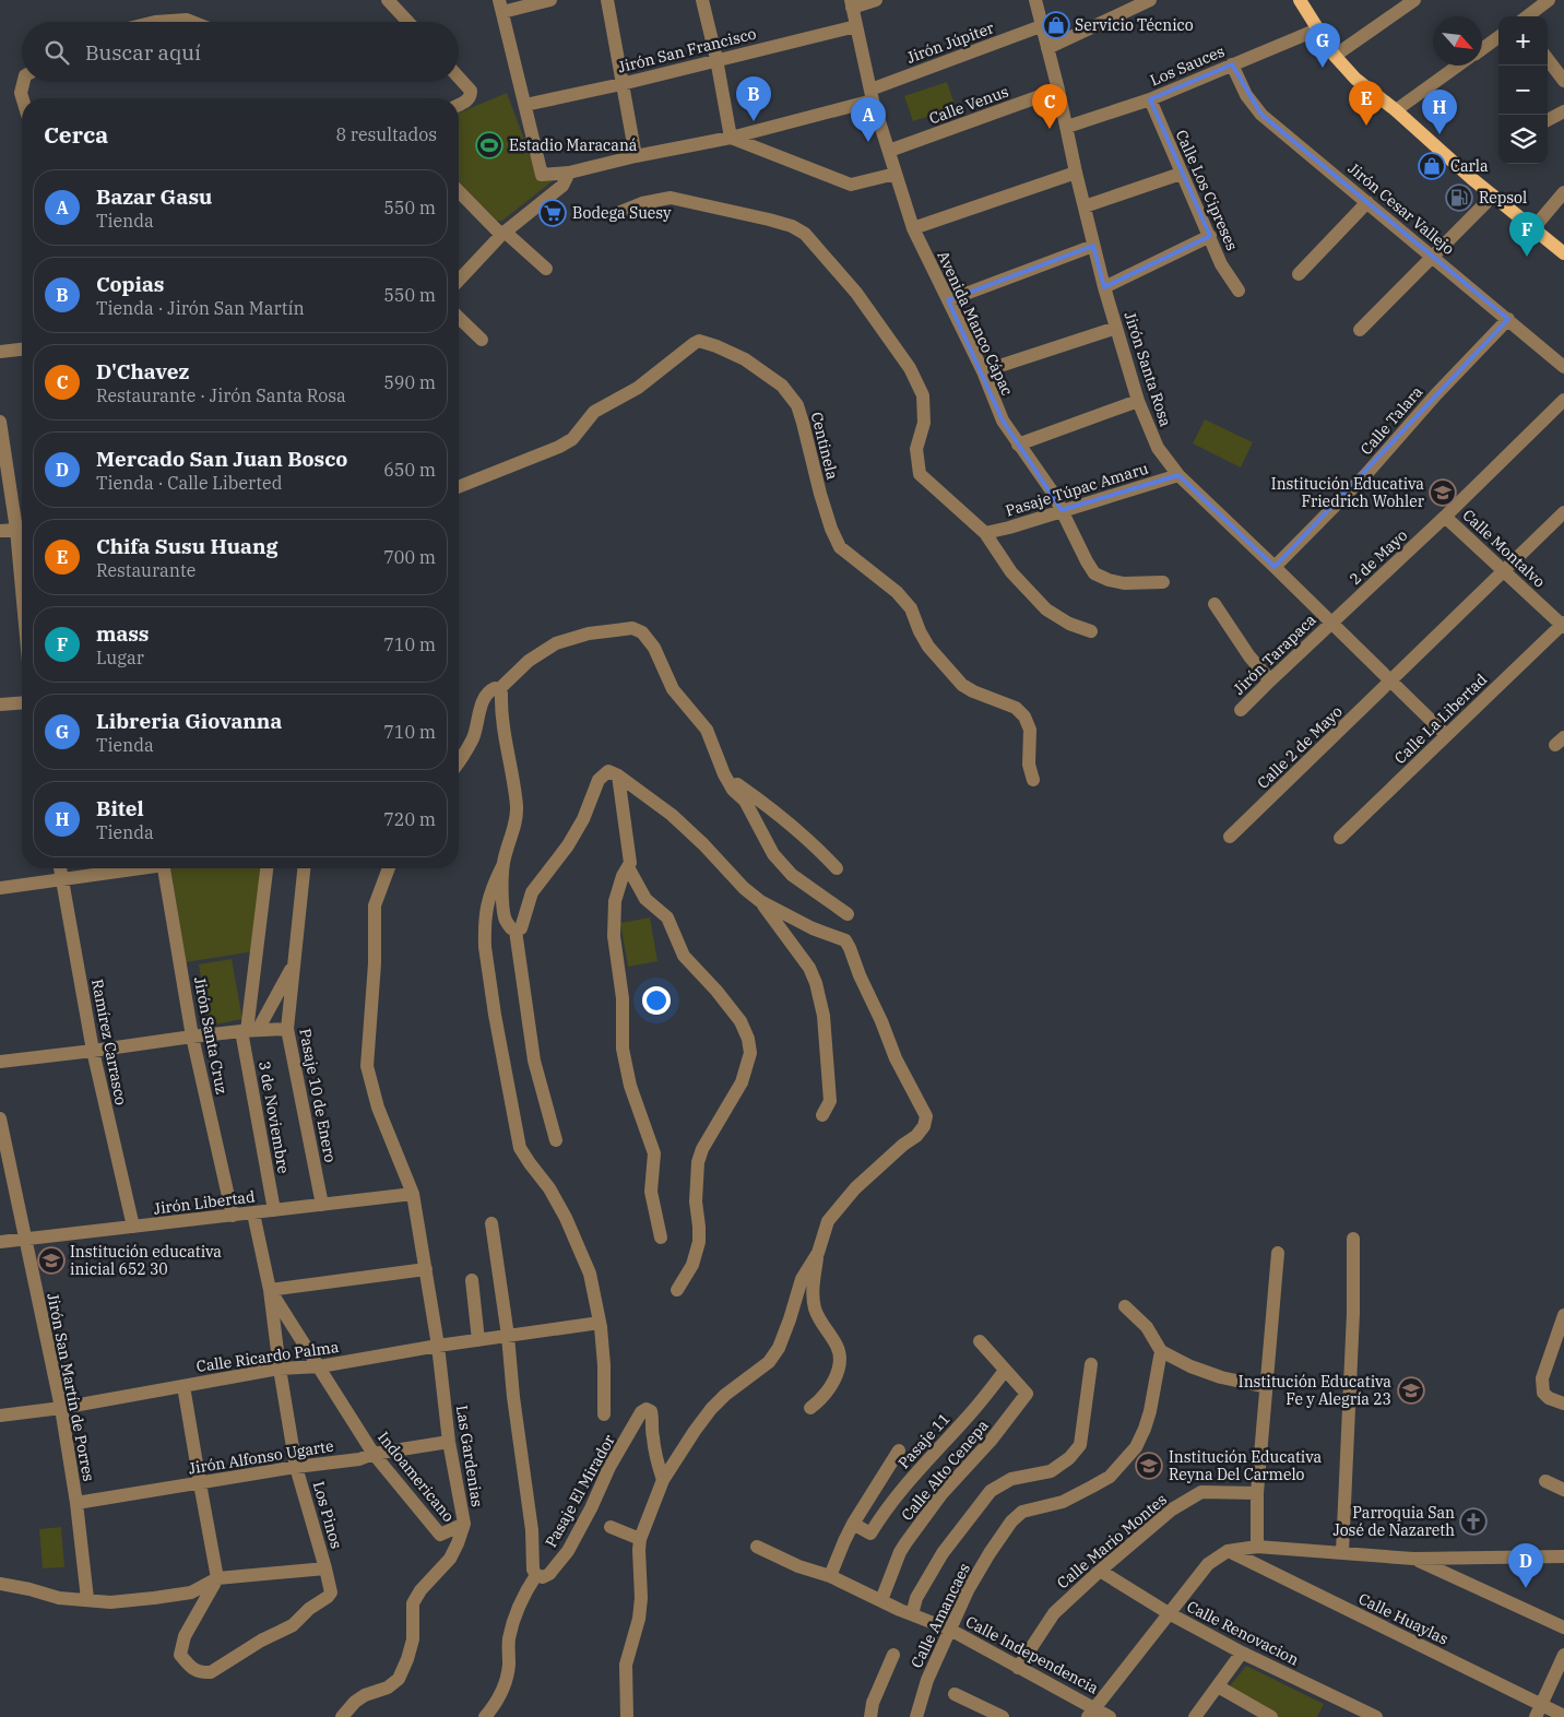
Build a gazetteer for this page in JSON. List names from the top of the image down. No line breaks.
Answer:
{"streets":{"street":["Jirón Júpiter","Jirón San Francisco","Los Sauces","Calle Venus","Calle Los Cipreses","Jirón Cesar Vallejo","Avenida Manco Cápac","Jirón Santa Rosa","Calle Talara","Centinela","Pasaje Túpac Amaru","Calle Montalvo","2 de Mayo","Jirón Tarapaca","Calle La Libertad","Calle 2 de Mayo","Jirón Santa Cruz","Ramírez Carrasco","Pasaje 10 de Enero","3 de Noviembre","Jirón Libertad","Calle Ricardo Palma","Jirón San Martín de Porres","Pasaje 11","Las Gardenias","Jirón Alfonso Ugarte","Calle Alto Cenepa","Indoamericano","Pasaje El Mirador","Los Pinos","Calle Mario Montes","Calle Amancaes","Calle Huaylas","Calle Renovacion","Calle Independencia"]},"crossings":[["Jirón Júpiter","Jirón San Francisco"],["Jirón Júpiter","Avenida Manco Cápac"],["Jirón Júpiter","Jirón Santa Rosa"],["Jirón San Francisco","Avenida Manco Cápac"],["Los Sauces","Calle Los Cipreses"],["Los Sauces","Jirón Cesar Vallejo"],["Los Sauces","Jirón Santa Rosa"],["Calle Venus","Avenida Manco Cápac"],["Calle Venus","Jirón Santa Rosa"],["Jirón Cesar Vallejo","Calle Talara"],["Avenida Manco Cápac","Pasaje Túpac Amaru"],["Jirón Santa Rosa","Calle Talara"],["Jirón Santa Rosa","Pasaje Túpac Amaru"],["Jirón Santa Rosa","2 de Mayo"],["Jirón Santa Rosa","Jirón Tarapaca"],["Jirón Santa Rosa","Calle La Libertad"],["Jirón Santa Rosa","Calle 2 de Mayo"],["Calle Montalvo","2 de Mayo"],["Calle Montalvo","Calle La Libertad"],["2 de Mayo","Jirón Tarapaca"],["Jirón Santa Cruz","Jirón Libertad"],["Ramírez Carrasco","Jirón Libertad"],["Pasaje 10 de Enero","Jirón Libertad"],["3 de Noviembre","Jirón Libertad"],["Jirón Libertad","Jirón San Martín de Porres"],["Jirón Libertad","Las Gardenias"],["Jirón Libertad","Indoamericano"],["Calle Ricardo Palma","Jirón San Martín de Porres"],["Calle Ricardo Palma","Las Gardenias"],["Calle Ricardo Palma","Indoamericano"],["Calle Ricardo Palma","Pasaje El Mirador"],["Calle Ricardo Palma","Los Pinos"],["Jirón San Martín de Porres","Jirón Alfonso Ugarte"],["Pasaje 11","Calle Alto Cenepa"],["Las Gardenias","Jirón Alfonso Ugarte"],["Las Gardenias","Indoamericano"],["Jirón Alfonso Ugarte","Indoamericano"],["Jirón Alfonso Ugarte","Los Pinos"],["Calle Alto Cenepa","Calle Independencia"],["Indoamericano","Los Pinos"],["Calle Mario Montes","Calle Renovacion"],["Calle Mario Montes","Calle Independencia"],["Calle Amancaes","Calle Independencia"]],"places":{"shop":["Servicio Técnico","Carla"],"sports":["Estadio Maracaná"],"fuel station":["Repsol"],"supermarket":["Bodega Suesy"],"school or university":["Institución Educativa Friedrich Wohler","Institución educativa inicial 652 30","Institución Educativa Fe y Alegría 23","Institución Educativa Reyna Del Carmelo"],"church":["Parroquia San José de Nazareth"]},"north":"bottom right","page":{"map_buttons":["+","−"],"search":"Buscar aquí","pins":["G","B","E","C","H","A","F","D"],"heading":["Cerca","8 resultados"],"list":[{"mark":"A","name":"Bazar Gasu","note":"Tienda","value":"550 m"},{"mark":"B","name":"Copias","note":"Tienda · Jirón San Martín","value":"550 m"},{"mark":"C","name":"D'Chavez","note":"Restaurante · Jirón Santa Rosa","value":"590 m"},{"mark":"D","name":"Mercado San Juan Bosco","note":"Tienda · Calle Liberted","value":"650 m"},{"mark":"E","name":"Chifa Susu Huang","note":"Restaurante","value":"700 m"},{"mark":"F","name":"mass","note":"Lugar","value":"710 m"},{"mark":"G","name":"Libreria Giovanna","note":"Tienda","value":"710 m"},{"mark":"H","name":"Bitel","note":"Tienda","value":"720 m"}]}}
